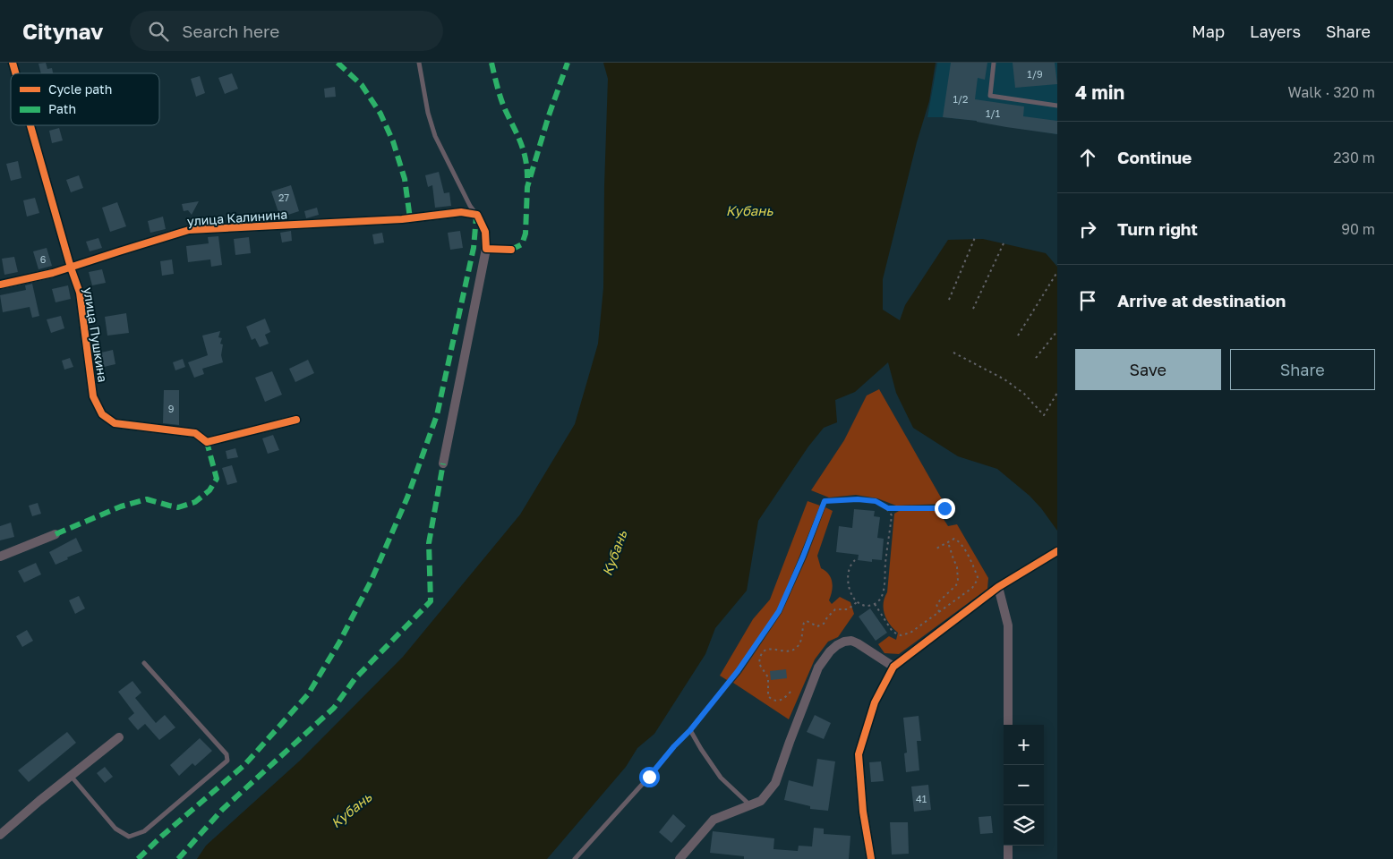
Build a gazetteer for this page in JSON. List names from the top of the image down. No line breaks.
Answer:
{"streets":{"street":["улица Калинина","улица Пушкина"]},"crossings":[["улица Калинина","улица Пушкина"]],"water":["Кубань"],"house_numbers":["1/9","1/2","1/1","27","6","9","41"],"legend":["Cycle path","Path"],"page":{"header":"Citynav","search":"Search here","nav":["Map","Layers","Share"],"heading":["4 min","Walk · 320 m"],"list":[["Continue","230 m"],["Turn right","90 m"],"Arrive at destination"],"buttons":["Save","Share"],"map_buttons":["+","−"]}}
